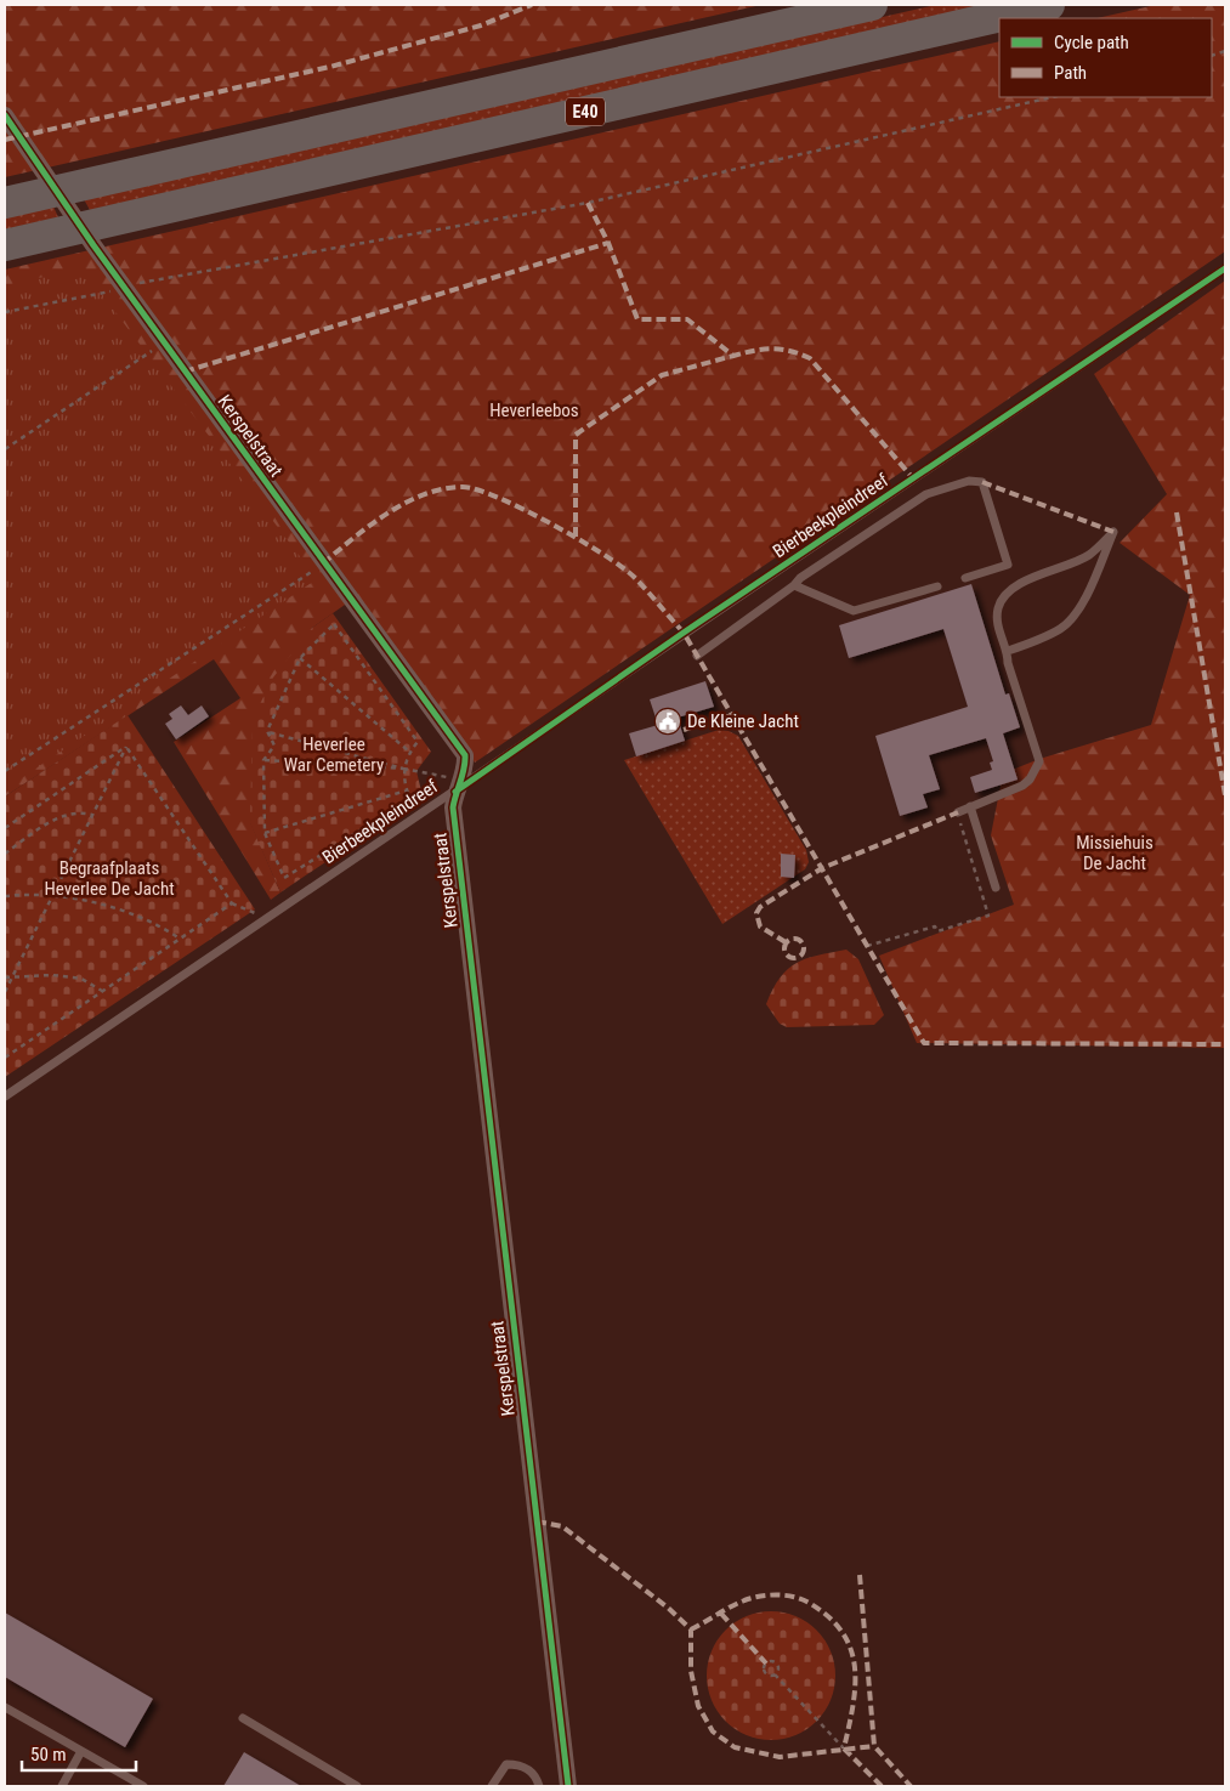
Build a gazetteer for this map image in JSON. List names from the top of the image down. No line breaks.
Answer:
{"streets":{"highway":["E40"],"street":["Kerspelstraat"],"lane":["Bierbeekpleindreef"]},"crossings":[["Kerspelstraat","Bierbeekpleindreef"]],"parks":["Heverleebos","Heverlee War Cemetery","Missiehuis De Jacht","Begraafplaats Heverlee De Jacht"],"places":{"public building":["De Kleine Jacht"]},"legend":["Cycle path","Path"],"scale_bar":"50 m"}
